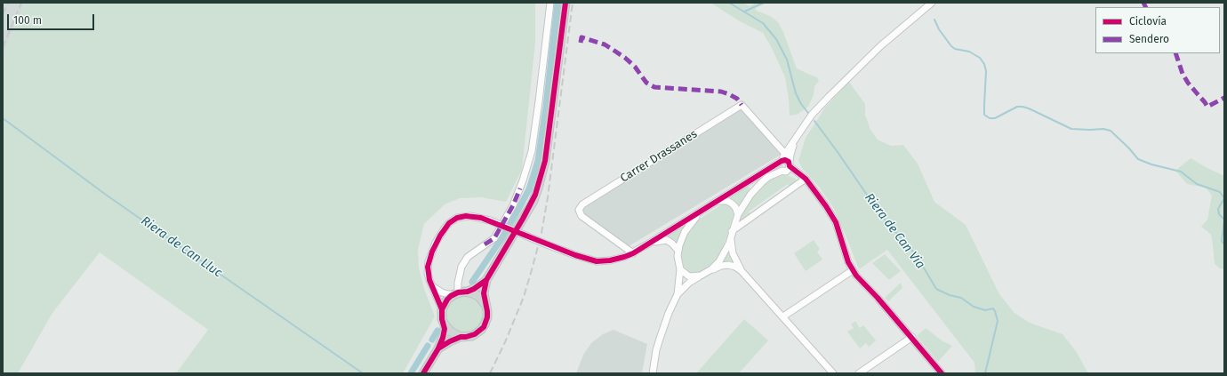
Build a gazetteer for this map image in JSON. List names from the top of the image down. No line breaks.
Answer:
{"streets":{"street":["Carrer Drassanes"]},"water":["Riera de Can Via","Riera de Can Lluc"],"legend":["Ciclovía","Sendero"],"scale_bar":"100 m"}
